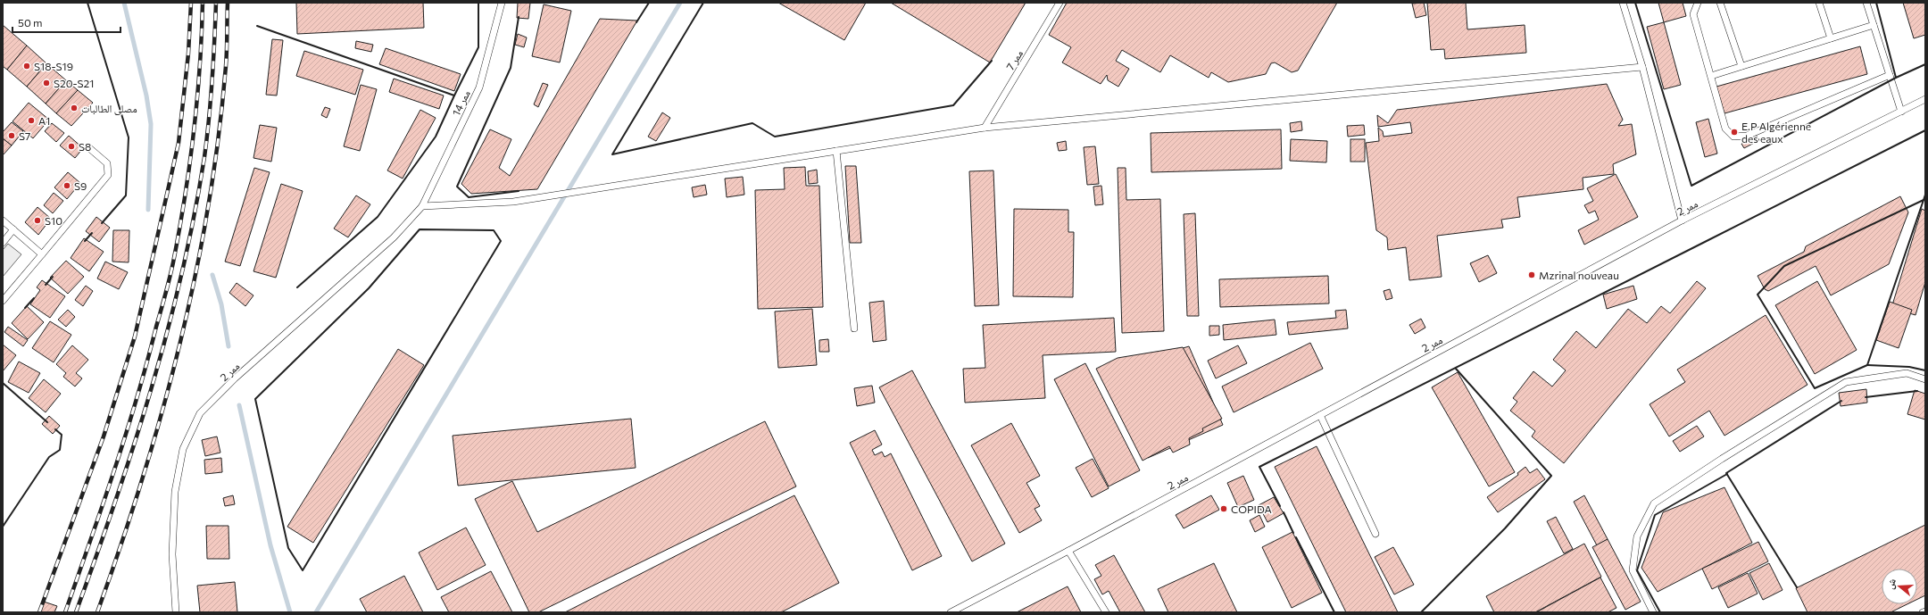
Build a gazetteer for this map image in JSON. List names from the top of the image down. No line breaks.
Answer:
{"streets":{"lane":["ممر 7","ممر 14","ممر 2"]},"crossings":[["ممر 14","ممر 2"]],"places":["S18-S19","S20-S21","مصلى الطالبات","A1","E.P Algérienne des eaux","S7","S8","S9","S10","Mzrinal nouveau","COPIDA"],"scale_bar":"50 m","north":"left"}
